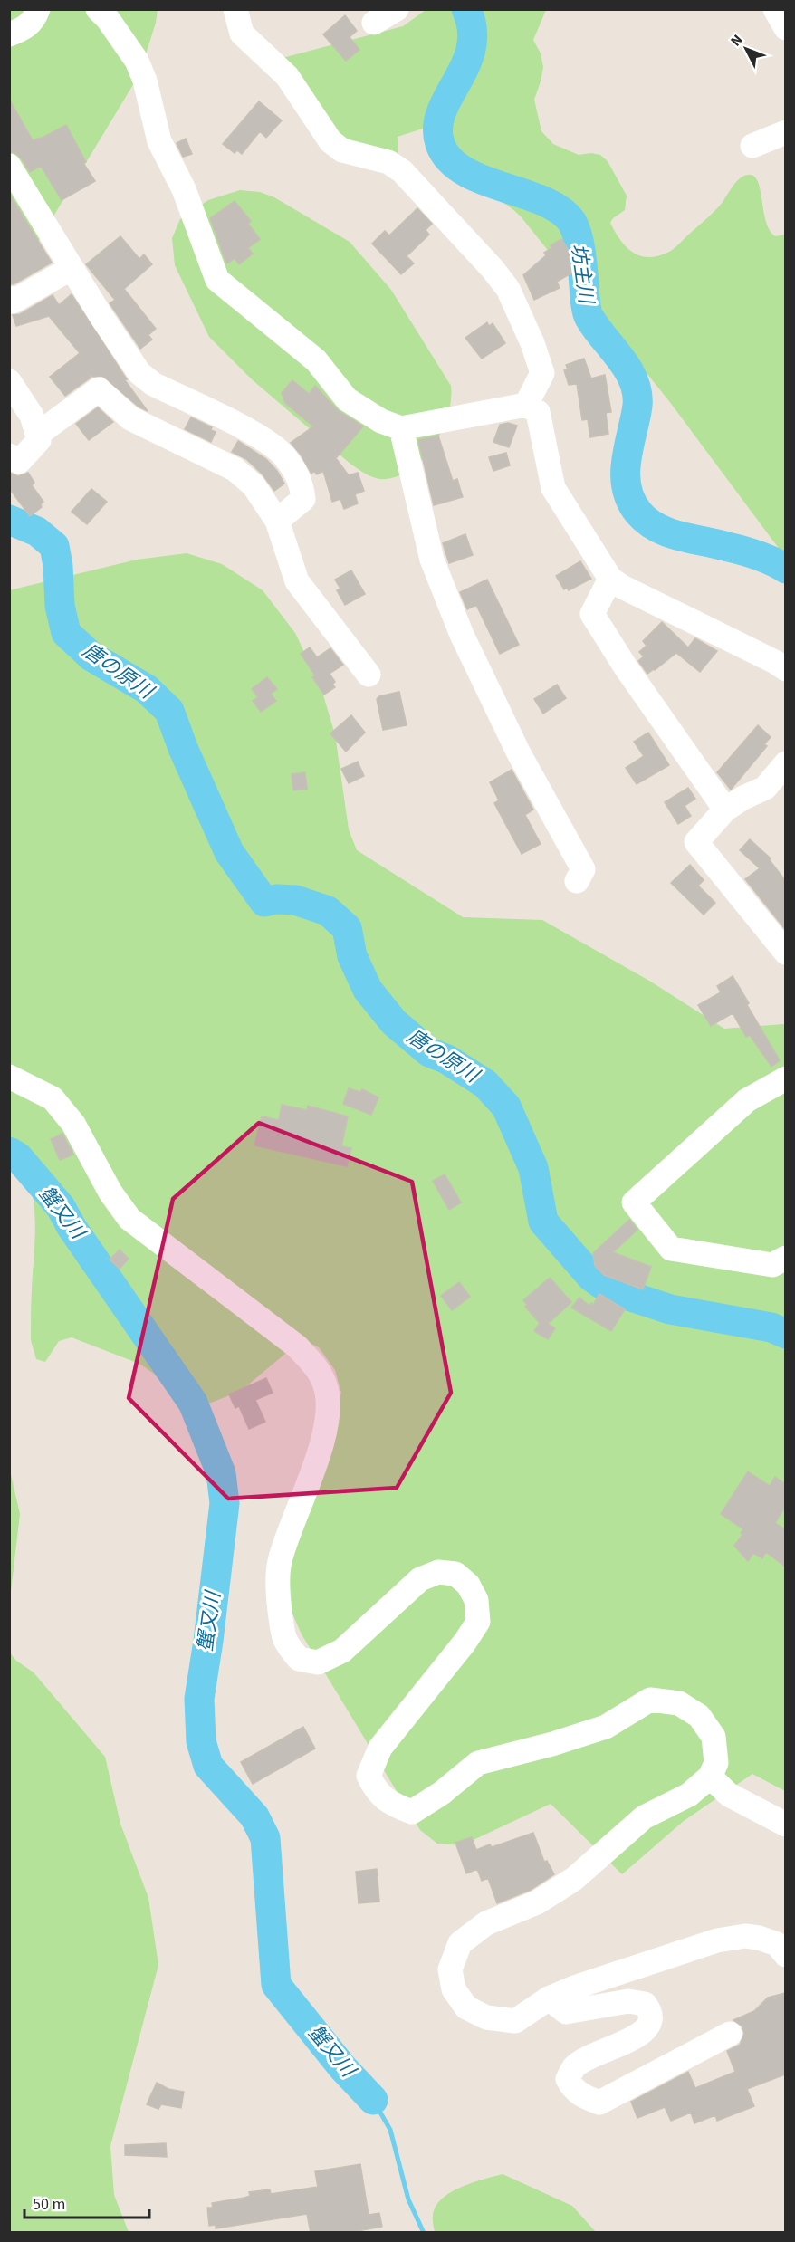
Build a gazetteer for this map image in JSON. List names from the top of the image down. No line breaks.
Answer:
{"water":["坊主川","唐の原川","蟹又川"],"scale_bar":"50 m","north":"top left"}
